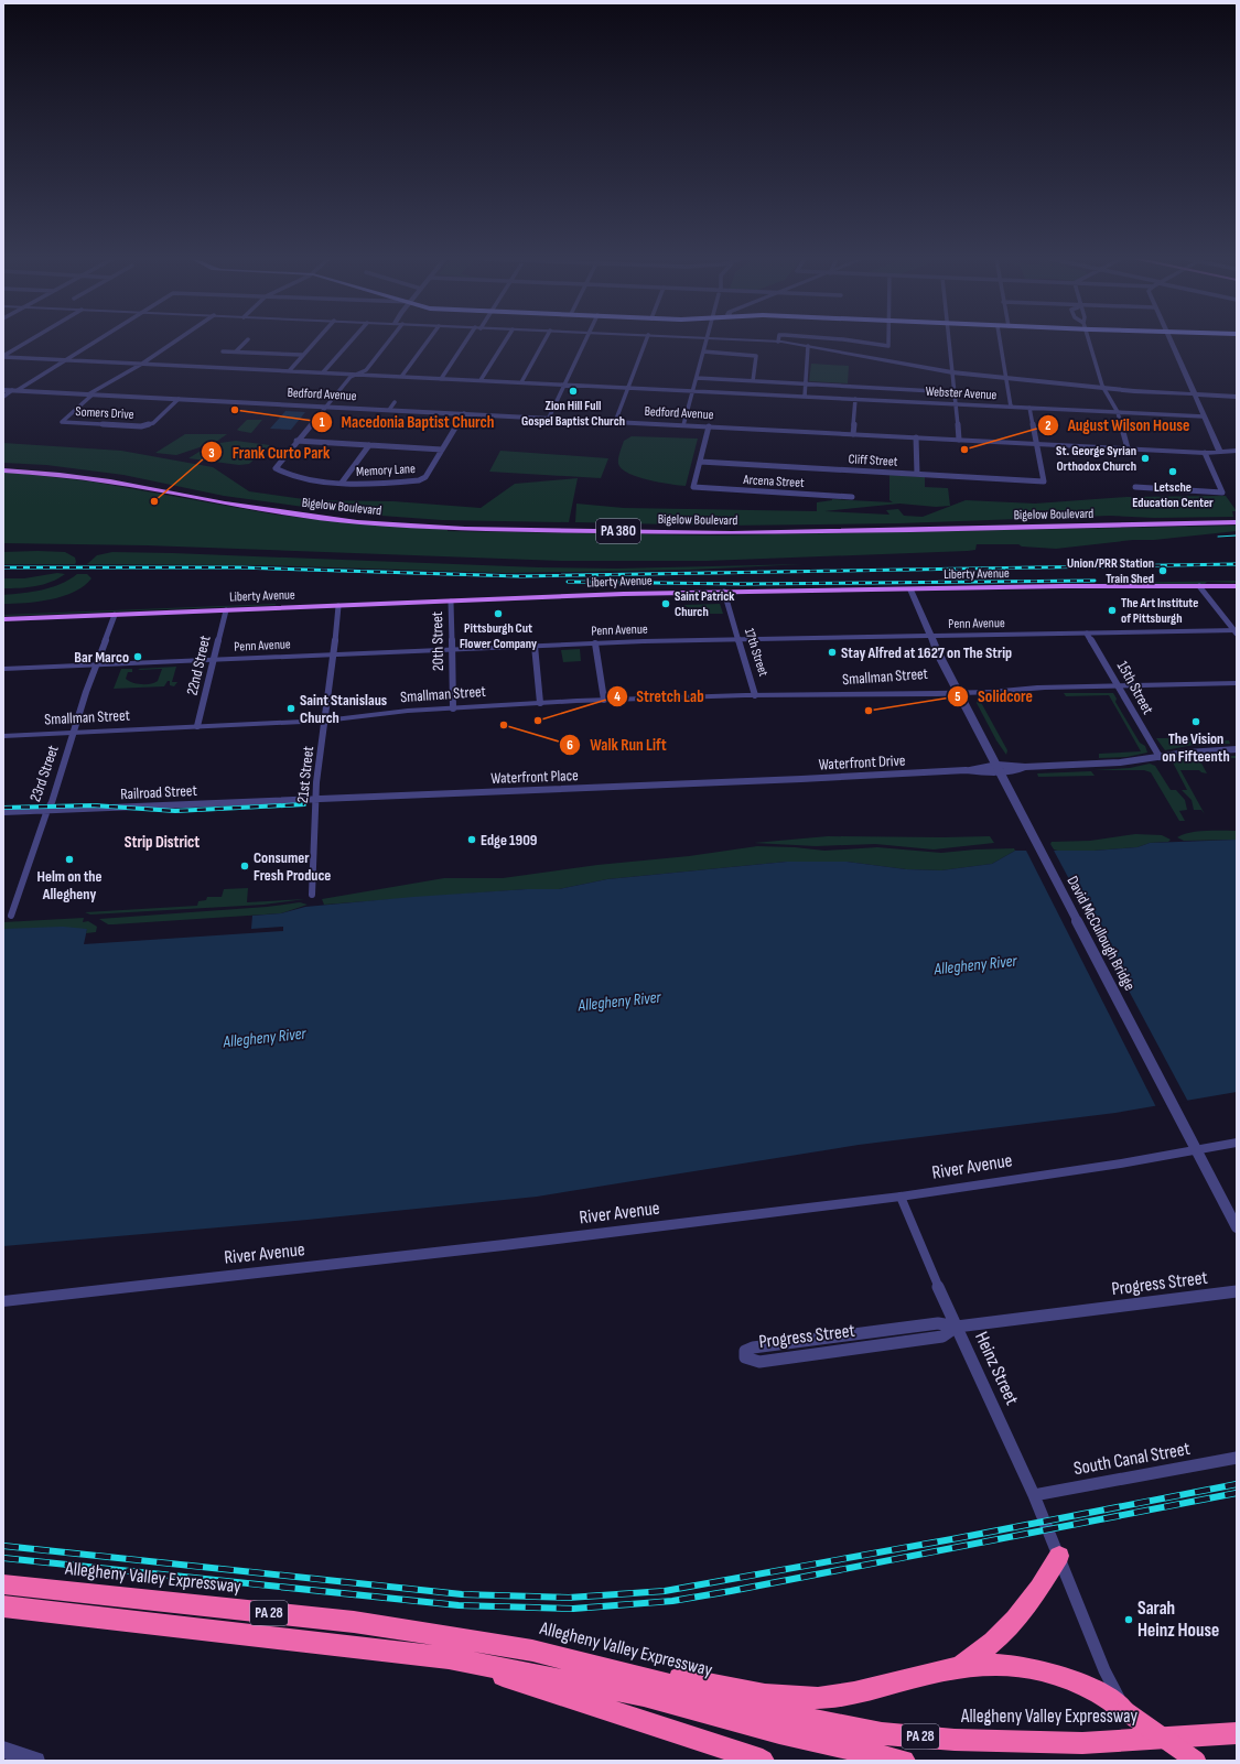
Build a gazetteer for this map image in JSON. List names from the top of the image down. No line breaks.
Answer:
{"streets":{"highway":["Allegheny Valley Expressway","PA 28"],"main road":["Bigelow Boulevard","PA 380","Liberty Avenue"],"street":["Webster Avenue","Bedford Avenue","Somers Drive","Cliff Street","Memory Lane","Arcena Street","Penn Avenue","20th Street","17th Street","22nd Street","Smallman Street","15th Street","Waterfront Drive","23rd Street","21st Street","Waterfront Place","Railroad Street","David McCullough Bridge","River Avenue","Progress Street","Heinz Street","South Canal Street"]},"crossings":[["Webster Avenue","Memory Lane"],["Bedford Avenue","Somers Drive"],["Bedford Avenue","Cliff Street"],["Bedford Avenue","Memory Lane"],["Cliff Street","Arcena Street"],["Liberty Avenue","20th Street"],["Liberty Avenue","17th Street"],["Liberty Avenue","22nd Street"],["Liberty Avenue","23rd Street"],["Liberty Avenue","21st Street"],["Liberty Avenue","David McCullough Bridge"],["Penn Avenue","20th Street"],["Penn Avenue","17th Street"],["Penn Avenue","22nd Street"],["Penn Avenue","15th Street"],["Penn Avenue","23rd Street"],["Penn Avenue","21st Street"],["Penn Avenue","David McCullough Bridge"],["20th Street","Smallman Street"],["17th Street","Smallman Street"],["22nd Street","Smallman Street"],["Smallman Street","15th Street"],["Smallman Street","23rd Street"],["Smallman Street","21st Street"],["15th Street","Waterfront Drive"],["Waterfront Drive","Waterfront Place"],["23rd Street","Railroad Street"],["21st Street","Waterfront Place"],["21st Street","Railroad Street"],["Waterfront Place","Railroad Street"],["River Avenue","Heinz Street"],["Progress Street","Heinz Street"],["Heinz Street","South Canal Street"]],"districts":["Strip District"],"water":["Allegheny River"],"places":["Zion Hill Full Gospel Baptist Church","Macedonia Baptist Church","August Wilson House","St. George Syrian Orthodox Church","Letsche Education Center","Frank Curto Park","Union/PRR Station Train Shed","Saint Patrick Church","The Art Institute of Pittsburgh","Pittsburgh Cut Flower Company","Stay Alfred at 1627 on The Strip","Bar Marco","Saint Stanislaus Church","Solidcore","Stretch Lab","The Vision on Fifteenth","Walk Run Lift","Edge 1909","Helm on the Allegheny","Consumer Fresh Produce","Sarah Heinz House"]}
